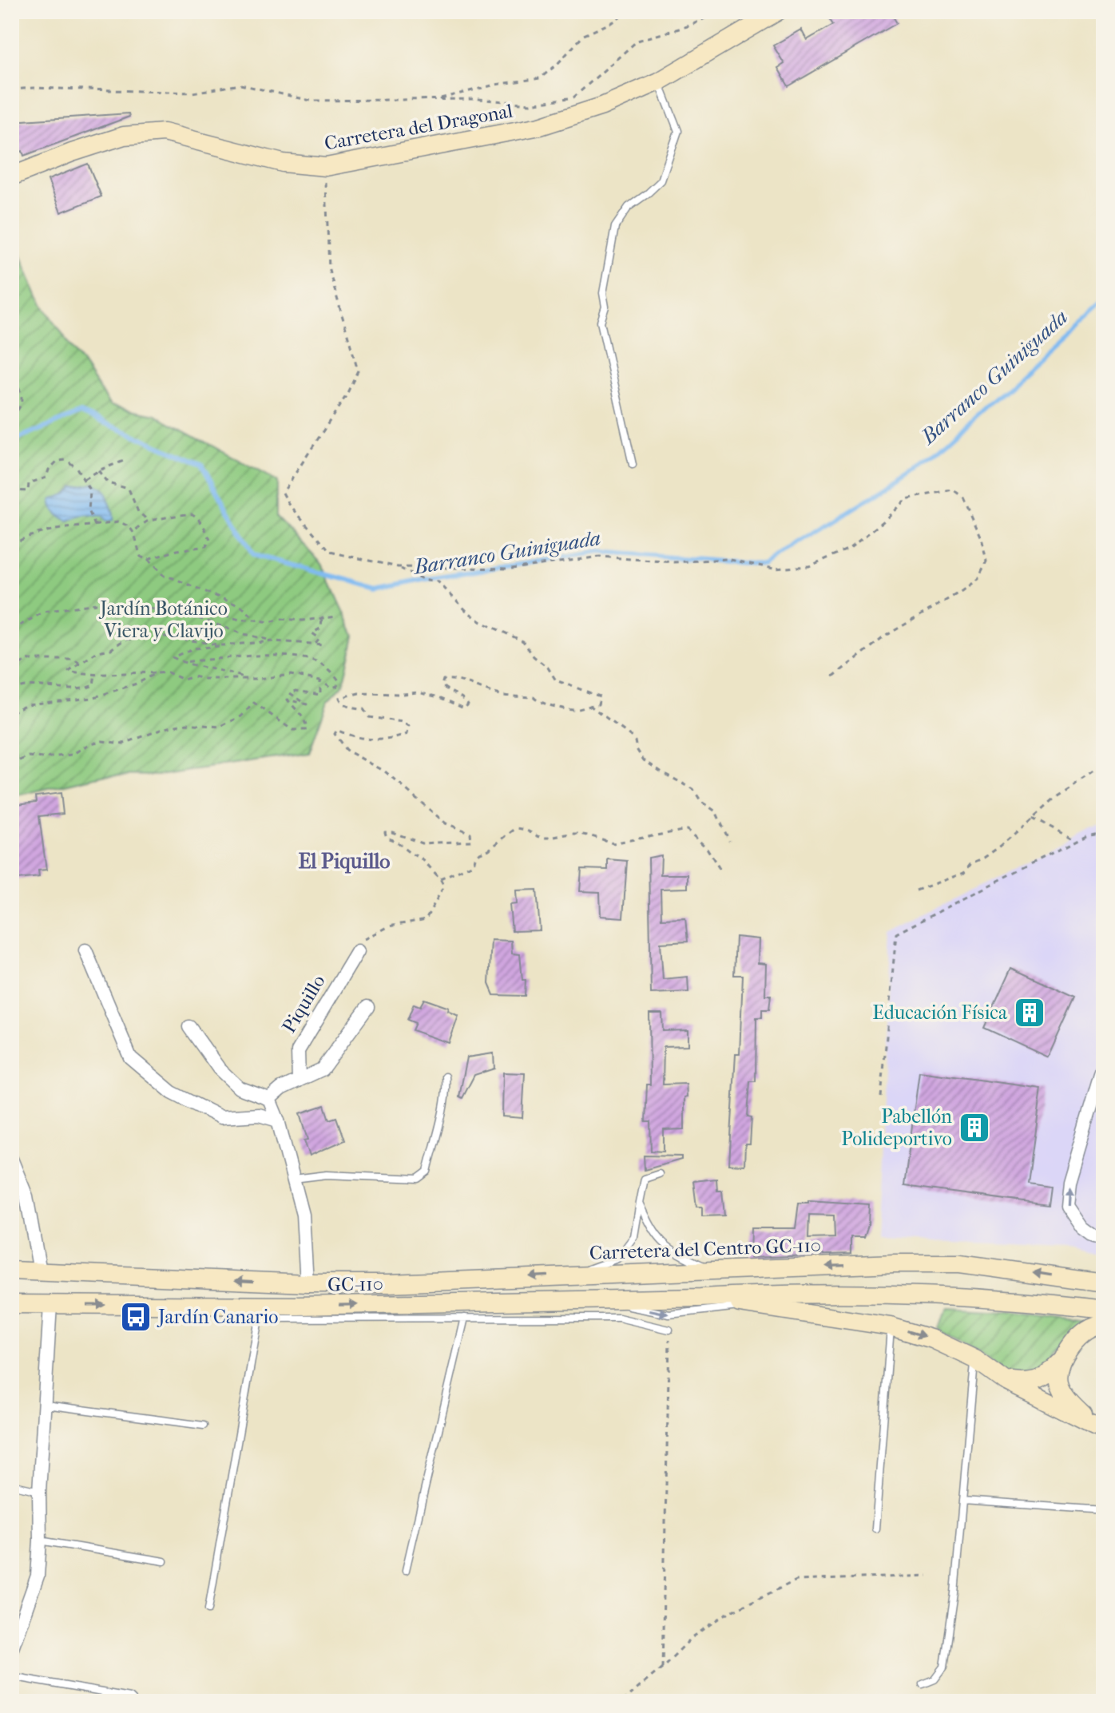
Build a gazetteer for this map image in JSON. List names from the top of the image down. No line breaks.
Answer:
{"streets":{"main road":["Carretera del Dragonal","Carretera del Centro GC-110","GC-110"],"street":["Piquillo"]},"crossings":[["Carretera del Centro GC-110","GC-110"]],"districts":["El Piquillo"],"water":["Barranco Guiniguada"],"parks":["Jardín Botánico Viera y Clavijo"],"places":{"building":["Educación Física","Pabellón Polideportivo"],"bus stop":["Jardín Canario"]}}
